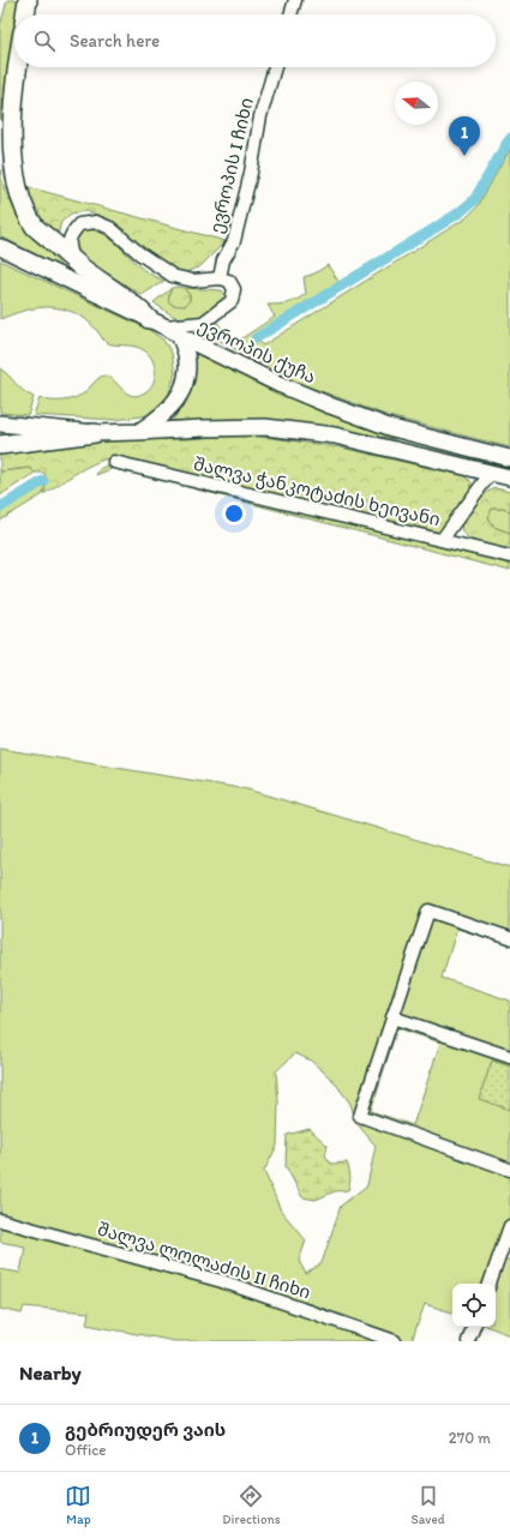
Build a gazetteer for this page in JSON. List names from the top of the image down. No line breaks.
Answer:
{"streets":{"main road":["ევროპის ქუჩა"],"street":["ევროპის I ჩიხი","შალვა ჭანკოტაძის ხეივანი","შალვა ლოლაძის II ჩიხი"]},"north":"left","page":{"search":"Search here","pins":"1","heading":"Nearby","list":[{"mark":"1","name":"გებრიუდერ ვაის","note":"Office","value":"270 m"}],"nav":["Map","Directions","Saved"]}}
